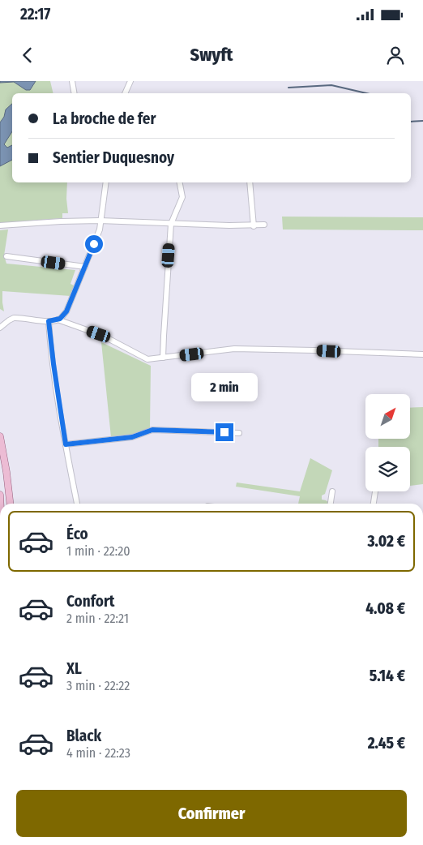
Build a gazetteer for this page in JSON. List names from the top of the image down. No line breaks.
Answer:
{"north":"top right","page":{"status":"22:17","header":"Swyft","banner":["La broche de fer","Sentier Duquesnoy"],"bubble":"2 min","list":[{"name":"Éco","note":"1 min · 22:20","value":"3.02 €"},{"name":"Confort","note":"2 min · 22:21","value":"4.08 €"},{"name":"XL","note":"3 min · 22:22","value":"5.14 €"},{"name":"Black","note":"4 min · 22:23","value":"2.45 €"}],"buttons":"Confirmer"}}
